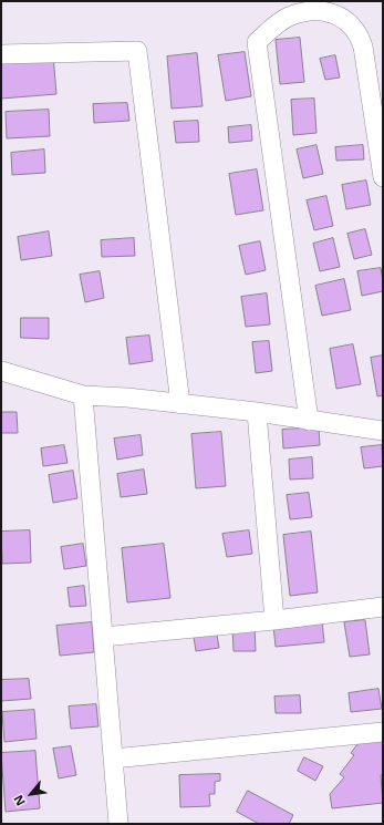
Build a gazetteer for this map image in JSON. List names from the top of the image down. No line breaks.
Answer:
{"north":"bottom left"}
